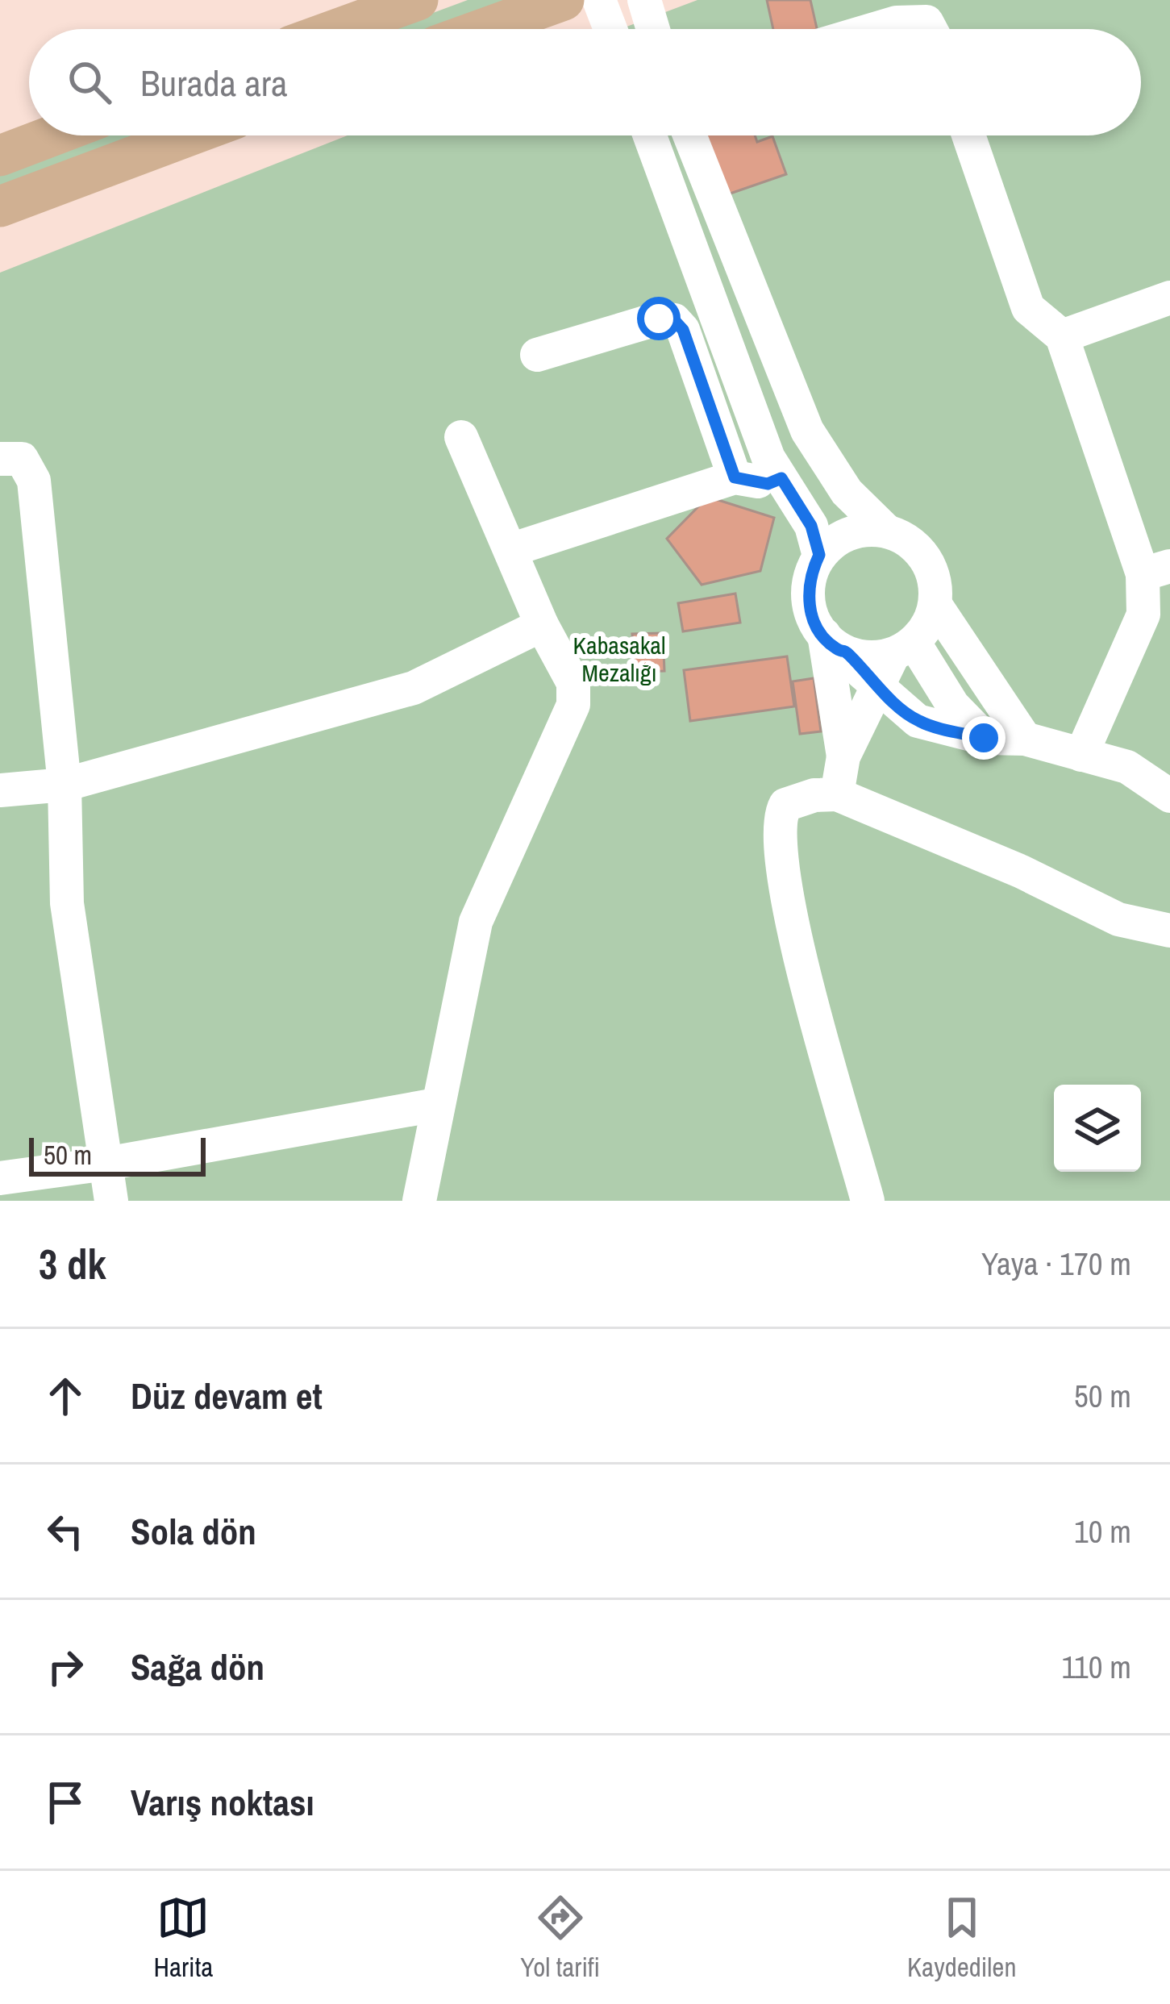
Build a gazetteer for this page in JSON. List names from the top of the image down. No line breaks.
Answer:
{"parks":["Kabasakal Mezalığı"],"scale_bar":"50 m","page":{"search":"Burada ara","scale":"50 m","heading":["3 dk","Yaya · 170 m"],"list":[["Düz devam et","50 m"],["Sola dön","10 m"],["Sağa dön","110 m"],"Varış noktası"],"nav":["Harita","Yol tarifi","Kaydedilen"]}}
